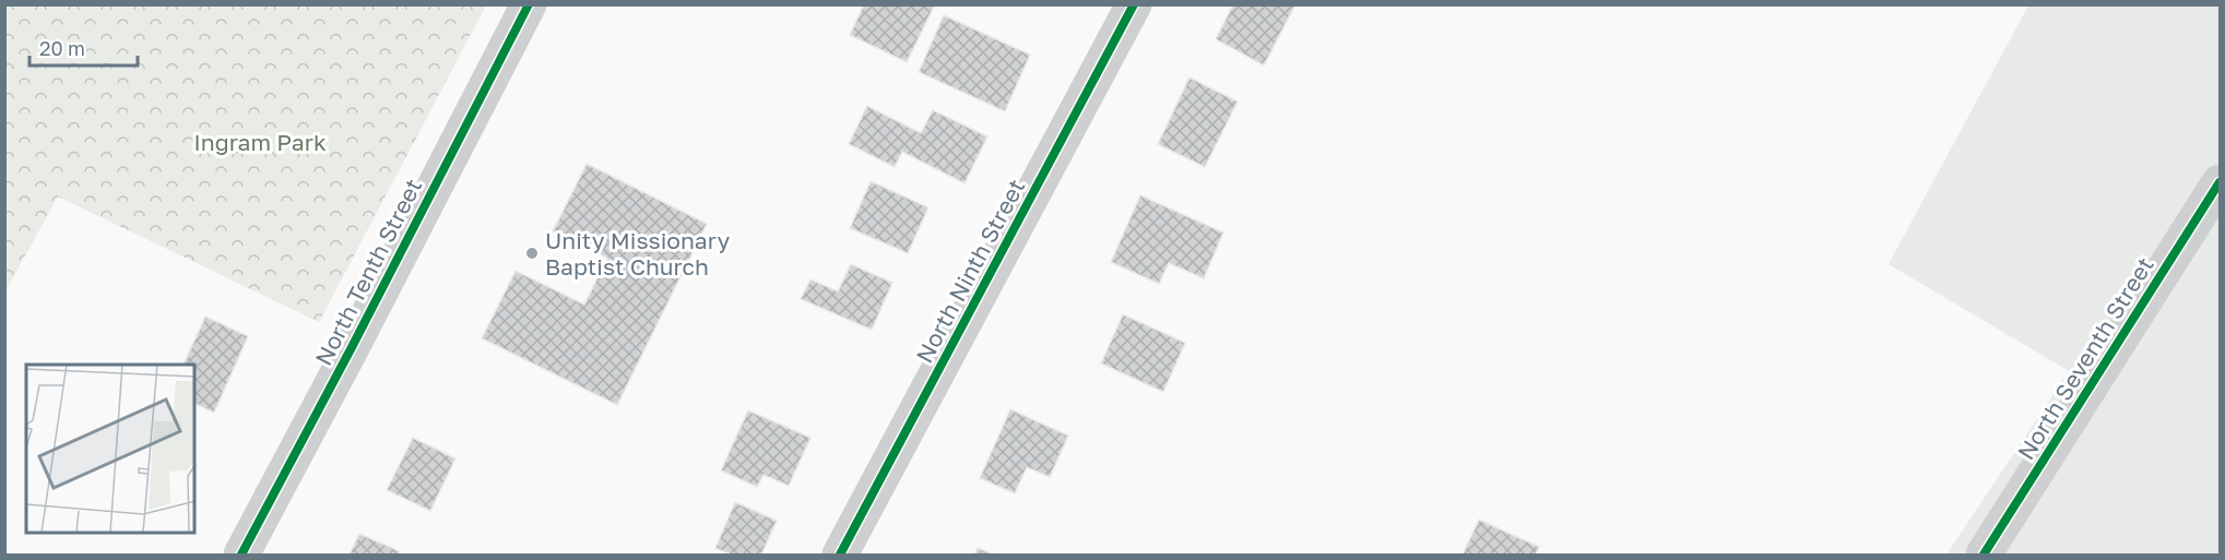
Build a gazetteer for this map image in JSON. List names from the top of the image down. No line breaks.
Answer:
{"streets":{"street":["North Ninth Street","North Tenth Street","North Seventh Street"]},"parks":["Ingram Park"],"places":["Unity Missionary Baptist Church"],"scale_bar":"20 m"}
